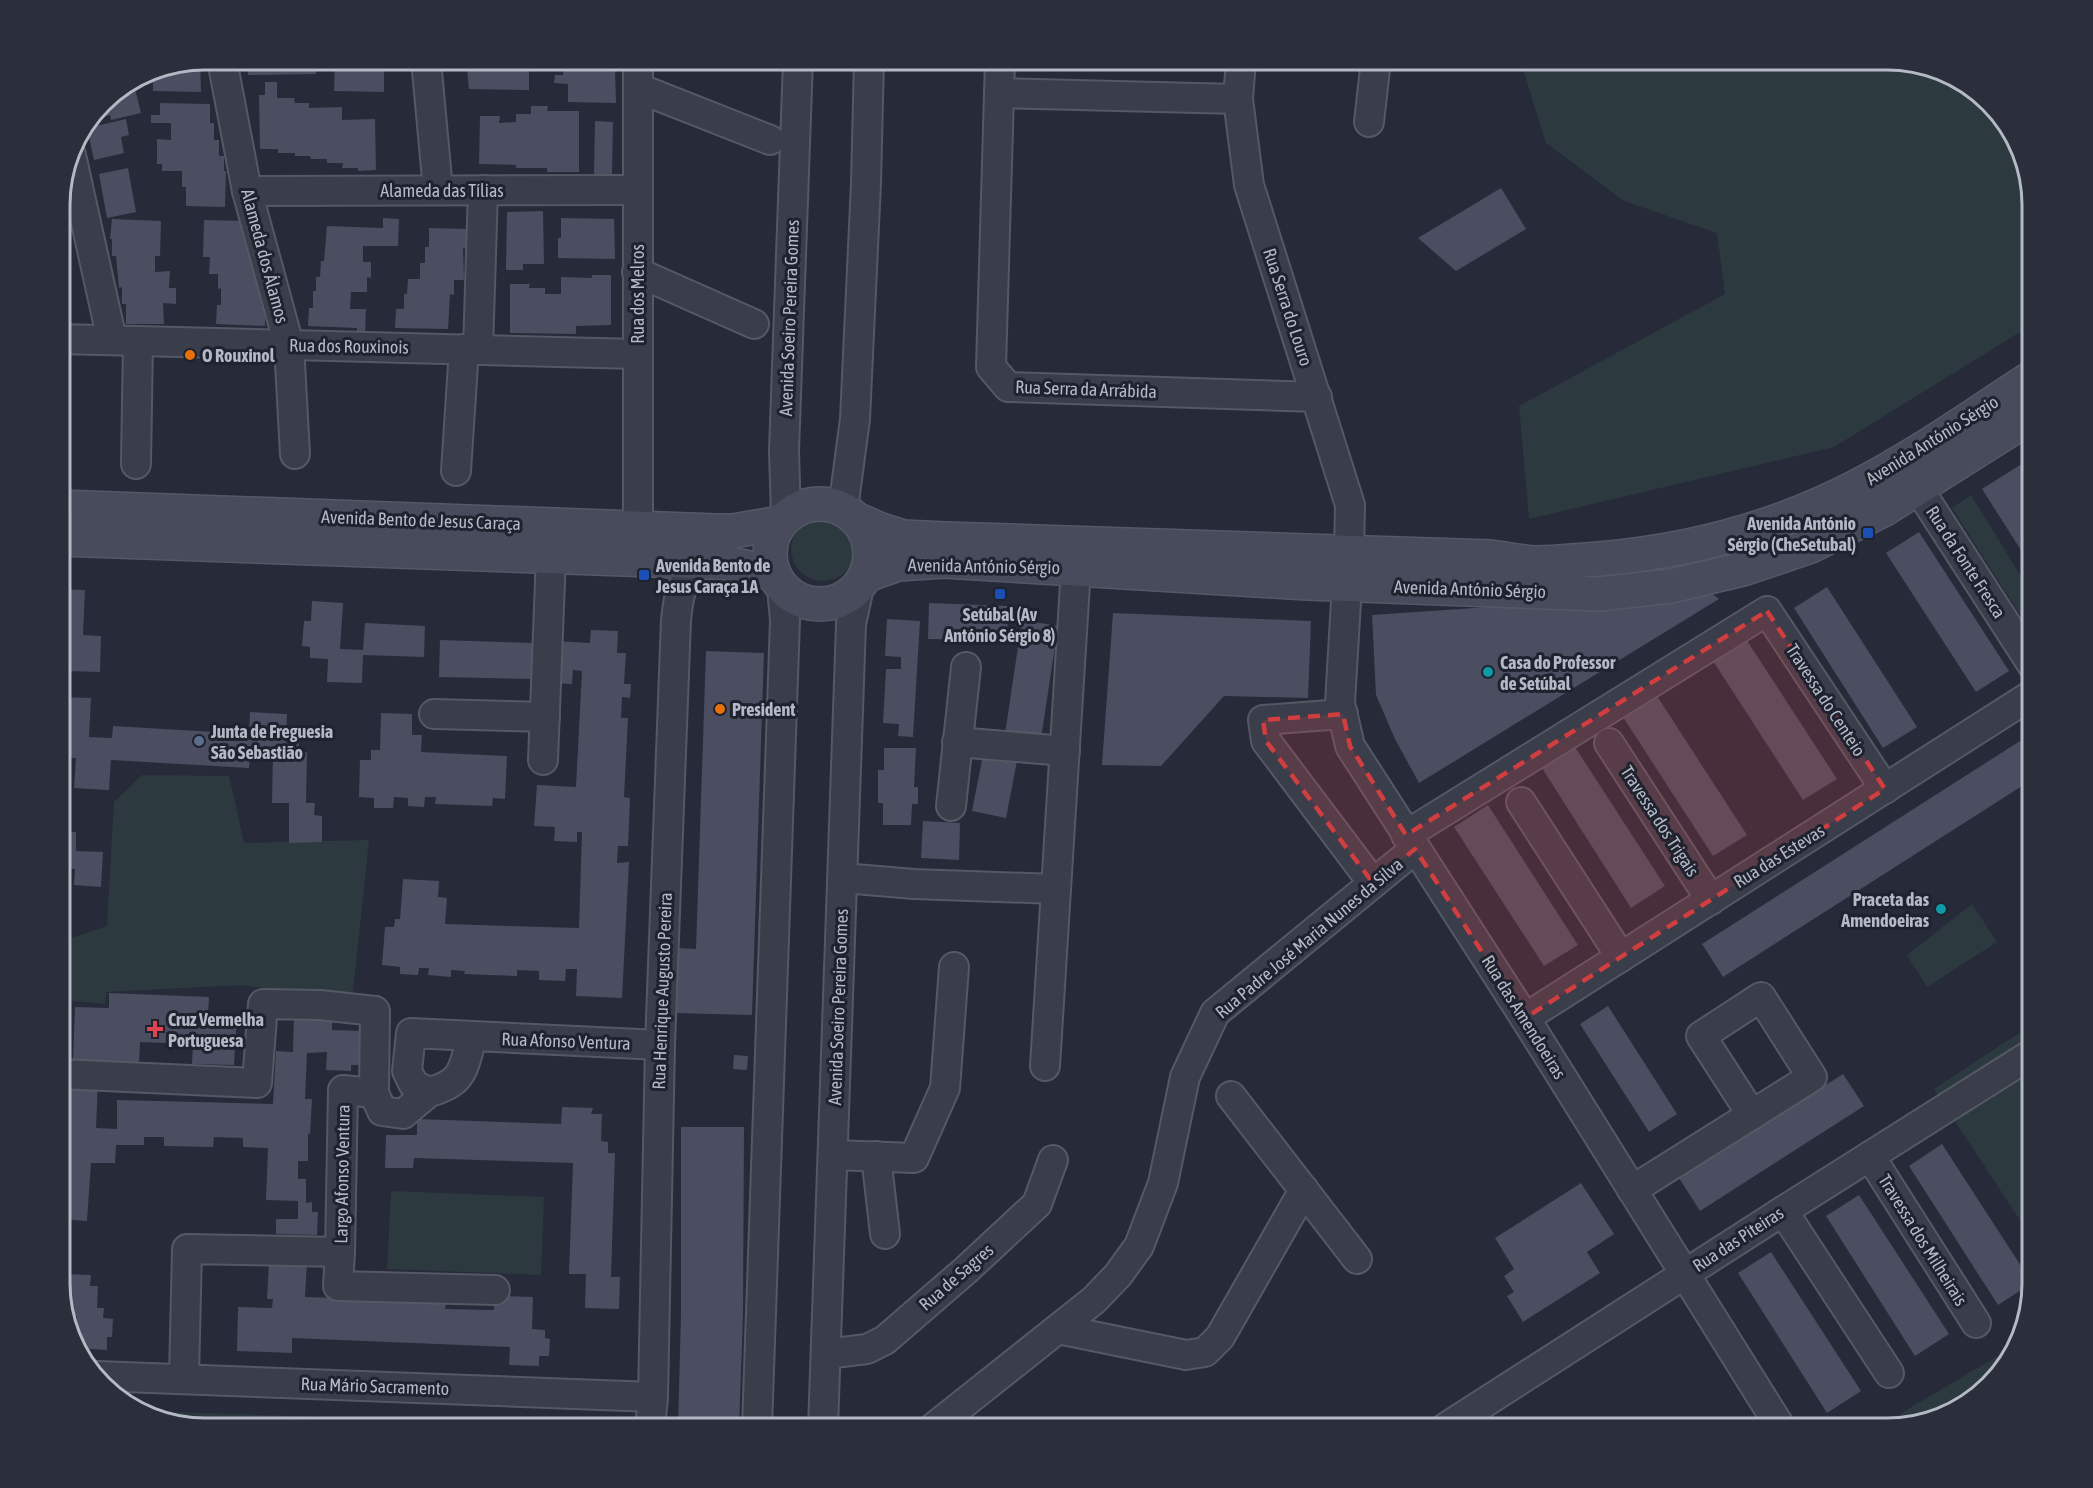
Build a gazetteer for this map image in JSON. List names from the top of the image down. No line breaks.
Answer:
{"streets":{"main road":["Avenida Soeiro Pereira Gomes","Avenida António Sérgio","Avenida Bento de Jesus Caraça"],"street":["Alameda das Tílias","Alameda dos Álamos","Rua dos Melros","Rua Serra do Louro","Rua dos Rouxinois","Rua Serra da Arrábida","Rua da Fonte Fresca","Travessa do Centeio","Travessa dos Trigais","Rua das Estevas","Rua Padre José Maria Nunes da Silva","Rua Henrique Augusto Pereira","Rua das Amendoeiras","Rua Afonso Ventura","Largo Afonso Ventura","Rua das Piteiras","Travessa dos Milheirais","Rua de Sagres","Rua Mário Sacramento"]},"crossings":[["Alameda das Tílias","Alameda dos Álamos"],["Alameda das Tílias","Rua dos Melros"],["Alameda dos Álamos","Rua dos Rouxinois"],["Rua dos Melros","Rua dos Rouxinois"],["Rua dos Melros","Avenida Bento de Jesus Caraça"],["Rua Serra do Louro","Rua Serra da Arrábida"],["Rua Serra do Louro","Avenida António Sérgio"],["Avenida Soeiro Pereira Gomes","Avenida António Sérgio"],["Avenida Soeiro Pereira Gomes","Avenida Bento de Jesus Caraça"],["Avenida Soeiro Pereira Gomes","Rua de Sagres"],["Avenida António Sérgio","Avenida Bento de Jesus Caraça"],["Avenida António Sérgio","Rua da Fonte Fresca"],["Avenida António Sérgio","Rua das Amendoeiras"],["Avenida Bento de Jesus Caraça","Rua Henrique Augusto Pereira"],["Travessa do Centeio","Rua das Estevas"],["Travessa do Centeio","Rua Padre José Maria Nunes da Silva"],["Travessa dos Trigais","Rua das Estevas"],["Rua das Estevas","Rua das Amendoeiras"],["Rua Padre José Maria Nunes da Silva","Rua das Amendoeiras"],["Rua Henrique Augusto Pereira","Rua Afonso Ventura"],["Rua Henrique Augusto Pereira","Rua Mário Sacramento"],["Rua das Amendoeiras","Rua das Piteiras"],["Rua das Piteiras","Travessa dos Milheirais"]],"places":{"other":["O Rouxinol","Casa do Professor de Setúbal","President","Junta de Freguesia São Sebastião","Praceta das Amendoeiras"],"transit":["Avenida António Sérgio (CheSetubal)","Avenida Bento de Jesus Caraça 1A","Setúbal (Av António Sérgio 8)"],"health":["Cruz Vermelha Portuguesa"]}}
